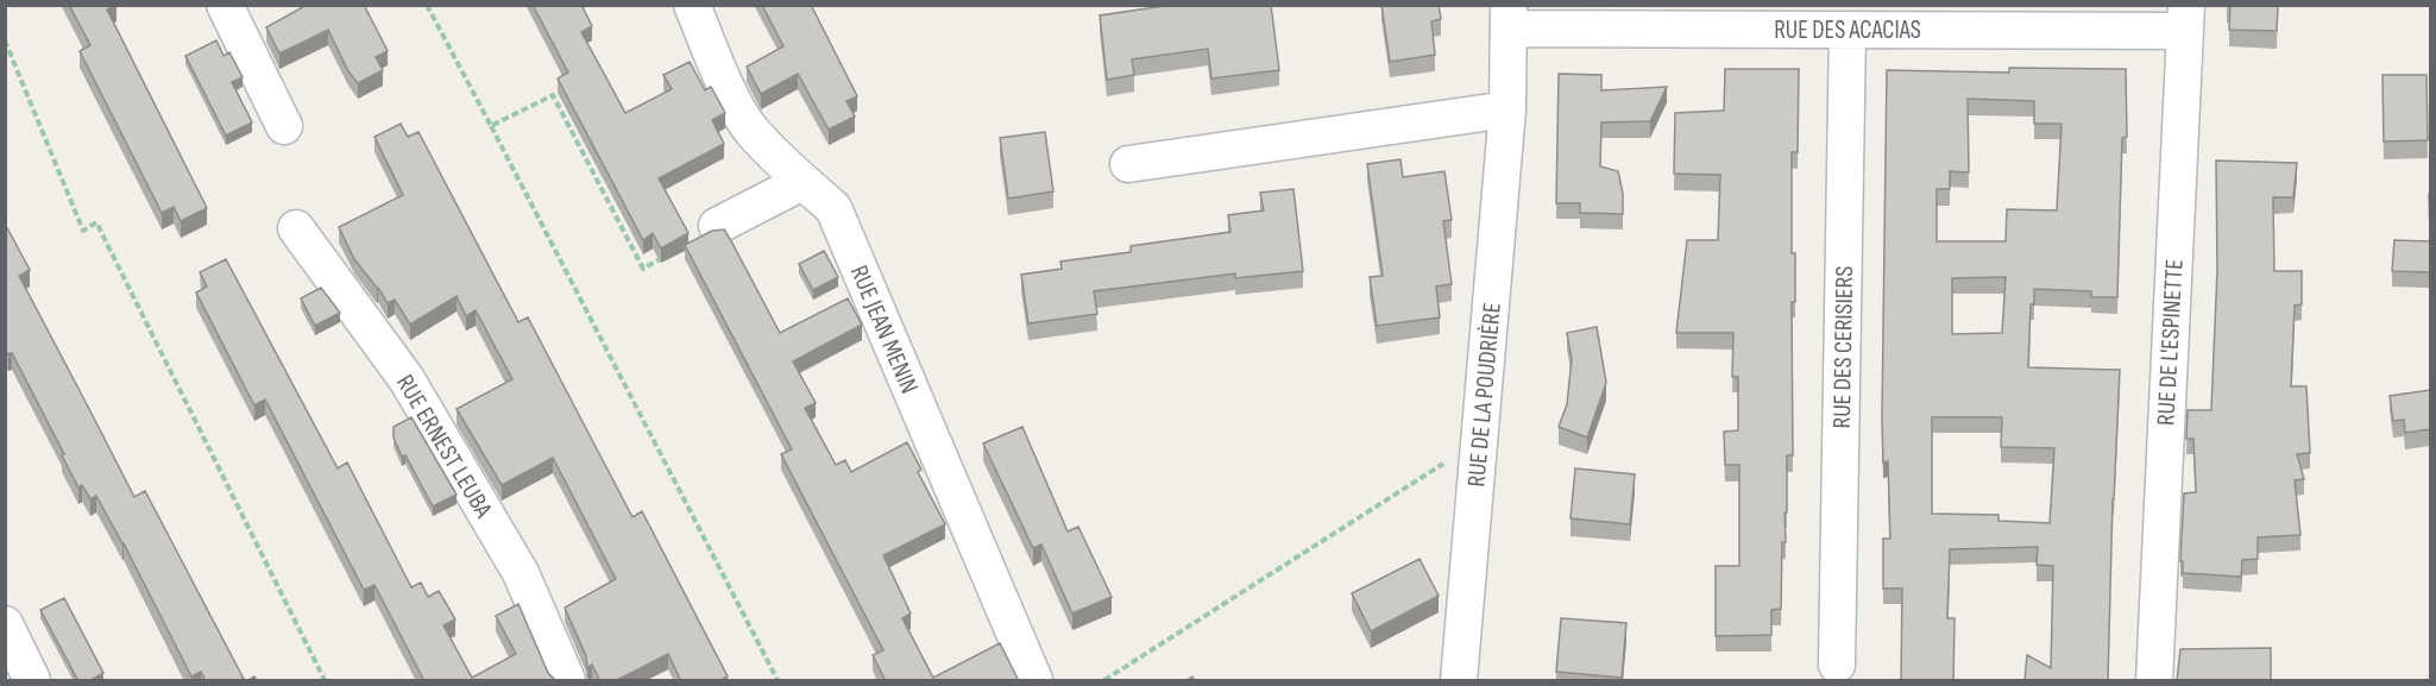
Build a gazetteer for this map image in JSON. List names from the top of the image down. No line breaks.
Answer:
{"streets":{"street":["RUE DES ACACIAS","RUE JEAN MENIN","RUE DE L'ESPINETTE","RUE DES CERISIERS","RUE DE LA POUDRIÈRE","RUE ERNEST LEUBA"]},"crossings":[["RUE DES ACACIAS","RUE DE L'ESPINETTE"],["RUE DES ACACIAS","RUE DES CERISIERS"],["RUE DES ACACIAS","RUE DE LA POUDRIÈRE"]]}
